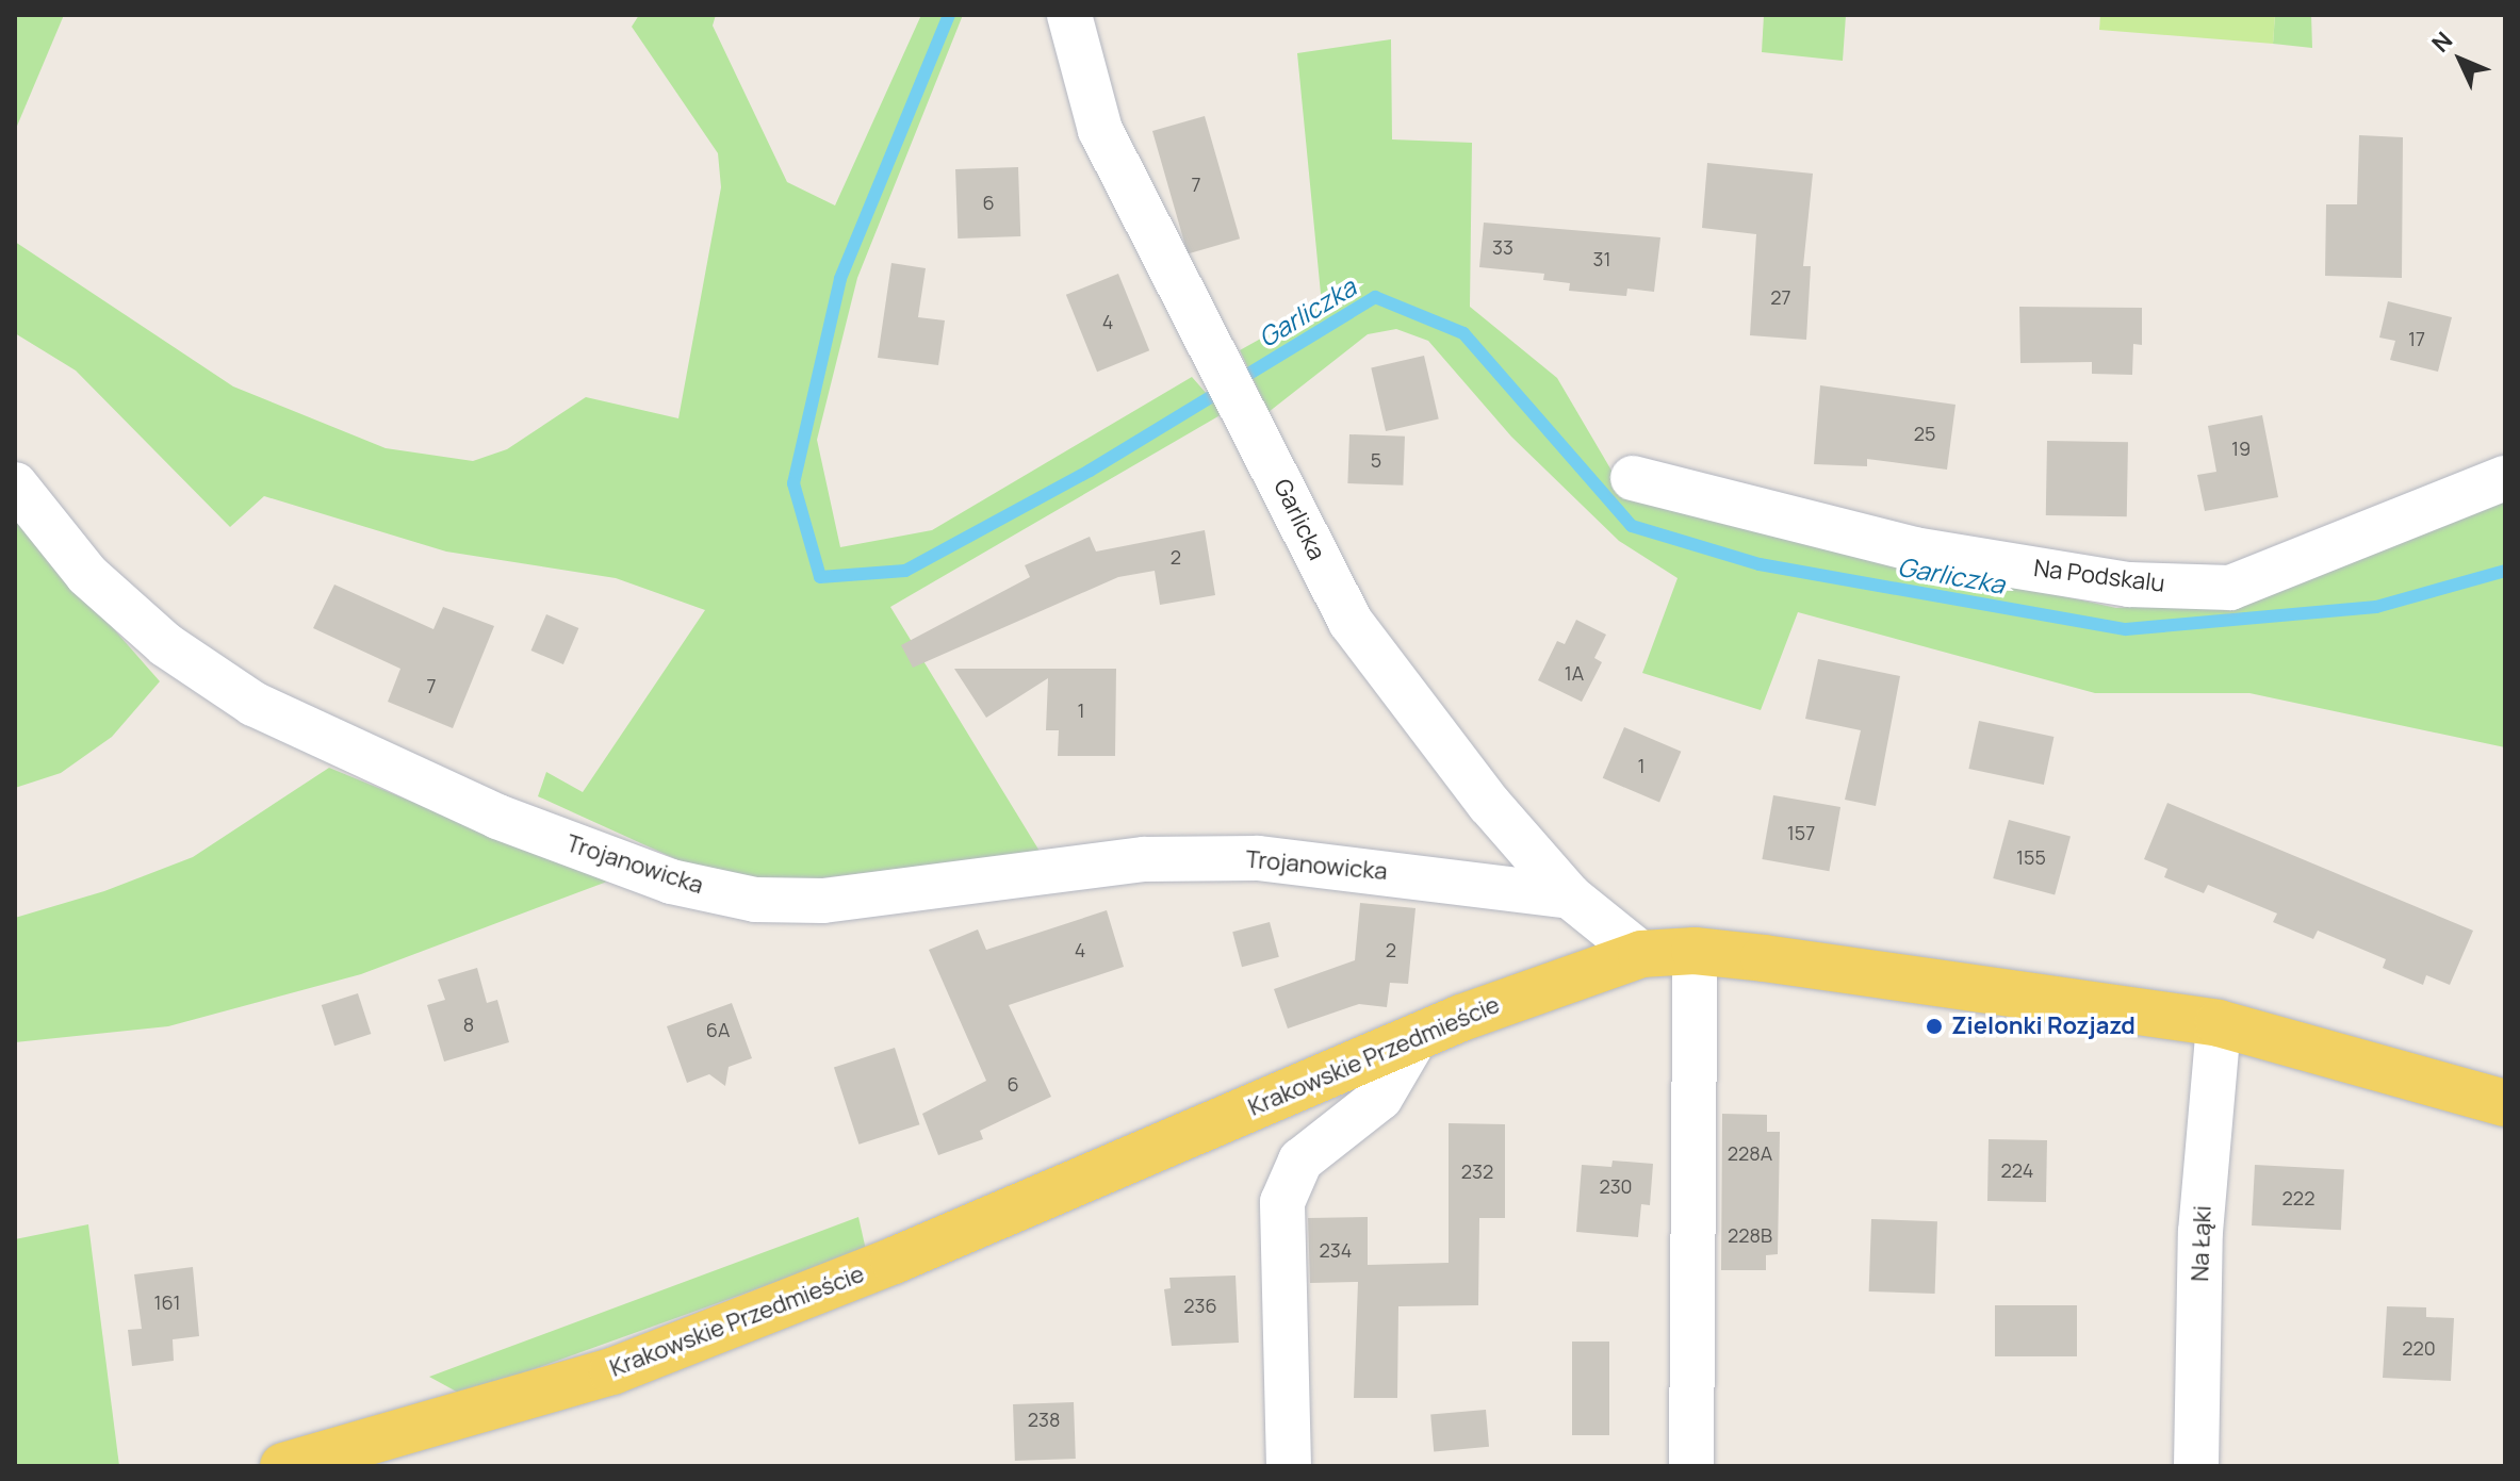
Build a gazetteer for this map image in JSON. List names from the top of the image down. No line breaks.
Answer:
{"streets":{"main road":["Krakowskie Przedmieście"],"street":["Garlicka","Na Podskalu","Trojanowicka","Na Łąki"]},"crossings":[["Garlicka","Trojanowicka"],["Garlicka","Krakowskie Przedmieście"],["Krakowskie Przedmieście","Na Łąki"]],"water":["Garliczka"],"places":["Zielonki Rozjazd"],"house_numbers":["7","6","33","31","27","4","17","25","19","5","2","1A","7","1","1","157","155","4","2","8","6A","6","228A","224","232","230","222","228B","234","161","236","220","238"],"north":"top left"}
